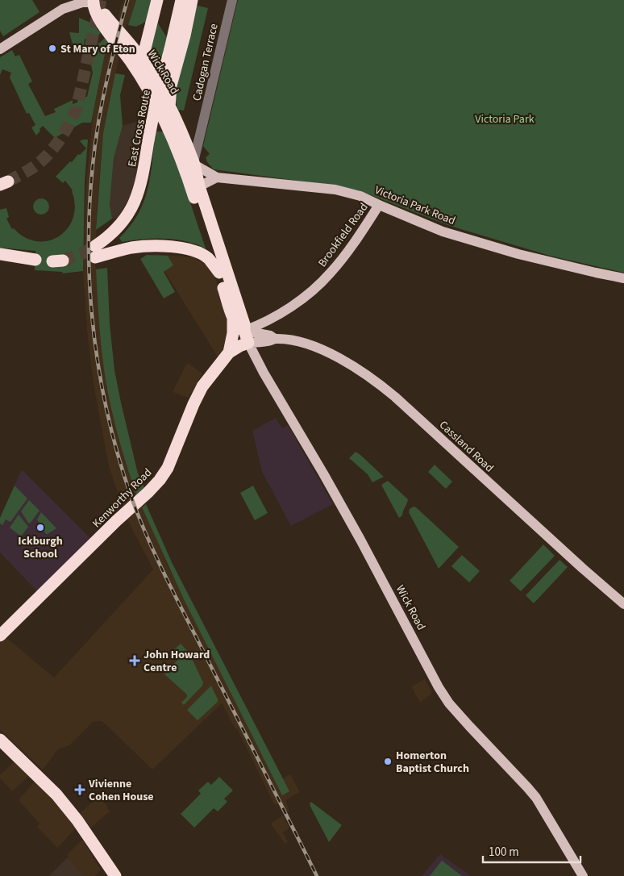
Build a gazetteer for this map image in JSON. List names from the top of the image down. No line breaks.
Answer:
{"streets":{"highway":["Wick Road","East Cross Route","Kenworthy Road"],"main road":["Victoria Park Road","Brookfield Road","Cassland Road"],"street":["Cadogan Terrace"]},"crossings":[["Cadogan Terrace","Wick Road"],["Cadogan Terrace","Victoria Park Road"],["Wick Road","East Cross Route"],["Wick Road","Victoria Park Road"],["Wick Road","Brookfield Road"],["Wick Road","Cassland Road"],["Wick Road","Kenworthy Road"],["Victoria Park Road","Brookfield Road"],["Brookfield Road","Cassland Road"],["Cassland Road","Kenworthy Road"]],"parks":["Victoria Park"],"places":{"other":["St Mary of Eton","Ickburgh School","Homerton Baptist Church"],"health":["John Howard Centre","Vivienne Cohen House"]},"scale_bar":"100 m"}
